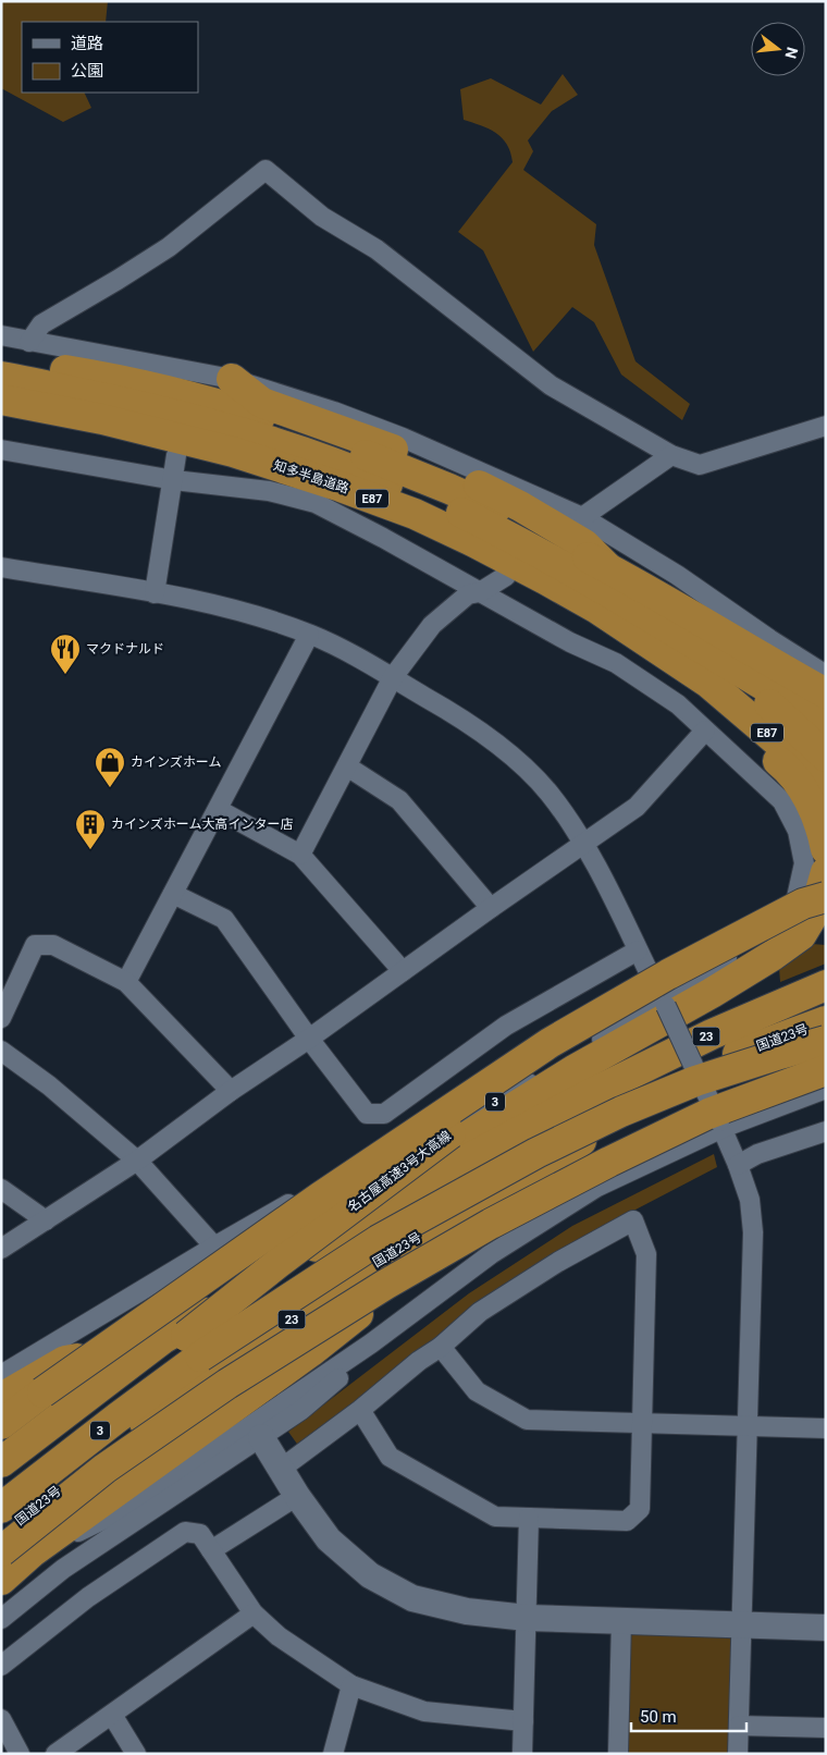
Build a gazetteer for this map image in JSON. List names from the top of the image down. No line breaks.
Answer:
{"streets":{"highway":["知多半島道路","E87","23","国道23号","3","名古屋高速3号大高線"]},"crossings":[["知多半島道路","E87"]],"places":{"restaurant":["マクドナルド"],"shop":["カインズホーム"],"building":["カインズホーム大高インター店"]},"legend":["道路","公園"],"scale_bar":"50 m","north":"right"}
